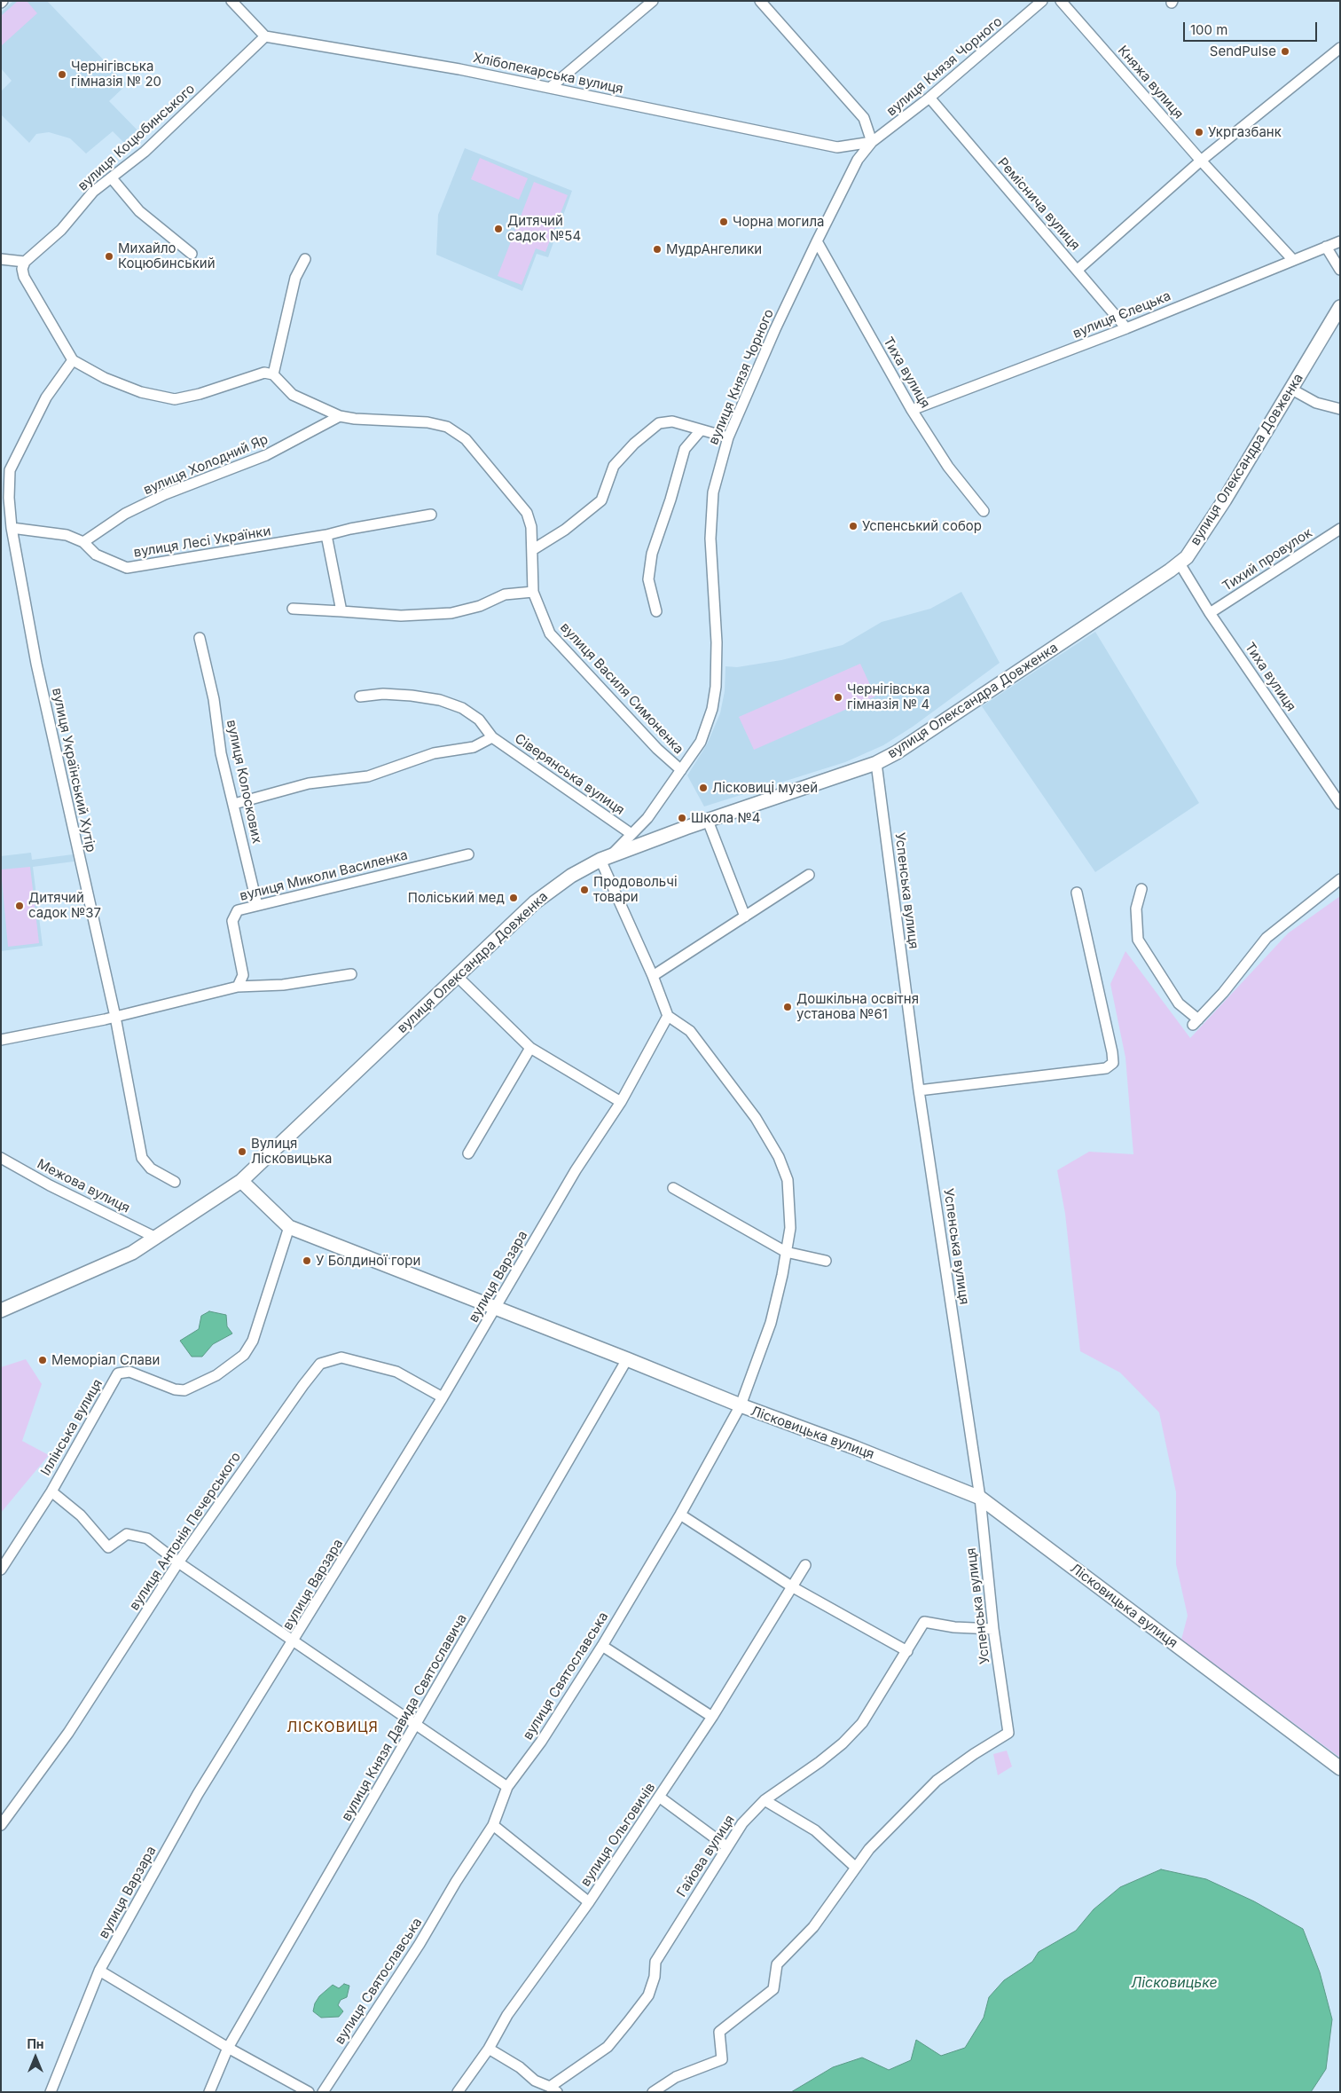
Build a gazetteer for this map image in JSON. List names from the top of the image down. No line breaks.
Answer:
{"streets":{"main road":["вулиця Олександра Довженка","Лісковицька вулиця"],"street":["вулиця Князя Чорного","Хлібопекарська вулиця","Княжа вулиця","вулиця Коцюбинського","Реміснича вулиця","вулиця Єлецька","Тиха вулиця","вулиця Холодний Яр","вулиця Лесі Українки","Тихий провулок","вулиця Василя Симоненка","вулиця Український Хутір","Сіверянська вулиця","вулиця Колоскових","вулиця Миколи Василенка","Успенська вулиця","Межова вулиця","вулиця Варзара","Іллінська вулиця","вулиця Антонія Печерського","вулиця Святославська","вулиця Князя Давида Святославича","вулиця Ольговичів","Гайова вулиця"]},"crossings":[["вулиця Князя Чорного","Хлібопекарська вулиця"],["вулиця Князя Чорного","Реміснича вулиця"],["вулиця Князя Чорного","Тиха вулиця"],["вулиця Князя Чорного","вулиця Олександра Довженка"],["вулиця Князя Чорного","вулиця Василя Симоненка"],["вулиця Князя Чорного","Сіверянська вулиця"],["Хлібопекарська вулиця","вулиця Коцюбинського"],["Княжа вулиця","вулиця Єлецька"],["Реміснича вулиця","вулиця Єлецька"],["вулиця Єлецька","Тиха вулиця"],["Тиха вулиця","вулиця Олександра Довженка"],["Тиха вулиця","Тихий провулок"],["вулиця Олександра Довженка","Успенська вулиця"],["вулиця Олександра Довженка","Межова вулиця"],["вулиця Олександра Довженка","Лісковицька вулиця"],["вулиця Холодний Яр","вулиця Лесі Українки"],["вулиця Холодний Яр","вулиця Василя Симоненка"],["вулиця Лесі Українки","вулиця Український Хутір"],["вулиця Колоскових","вулиця Миколи Василенка"],["Успенська вулиця","Лісковицька вулиця"],["Успенська вулиця","Гайова вулиця"],["вулиця Варзара","Лісковицька вулиця"],["вулиця Варзара","вулиця Антонія Печерського"],["вулиця Варзара","вулиця Святославська"],["Іллінська вулиця","Лісковицька вулиця"],["Лісковицька вулиця","вулиця Святославська"],["Лісковицька вулиця","вулиця Князя Давида Святославича"]],"districts":["ЛІСКОВИЦЯ"],"water":["Лісковицьке"],"places":["SendPulse","Чернігівська гімназія № 20","Укргазбанк","Чорна могила","Дитячий садок №54","МудрАнгелики","Михайло Коцюбинський","Успенський собор","Чернігівська гімназія № 4","Лісковиці музей","Школа №4","Продовольчі товари","Поліський мед","Дитячий садок №37","Дошкільна освітня установа №61","Вулиця Лісковицька","У Болдиної гори","Меморіал Слави"],"scale_bar":"100 m","north":"top"}
